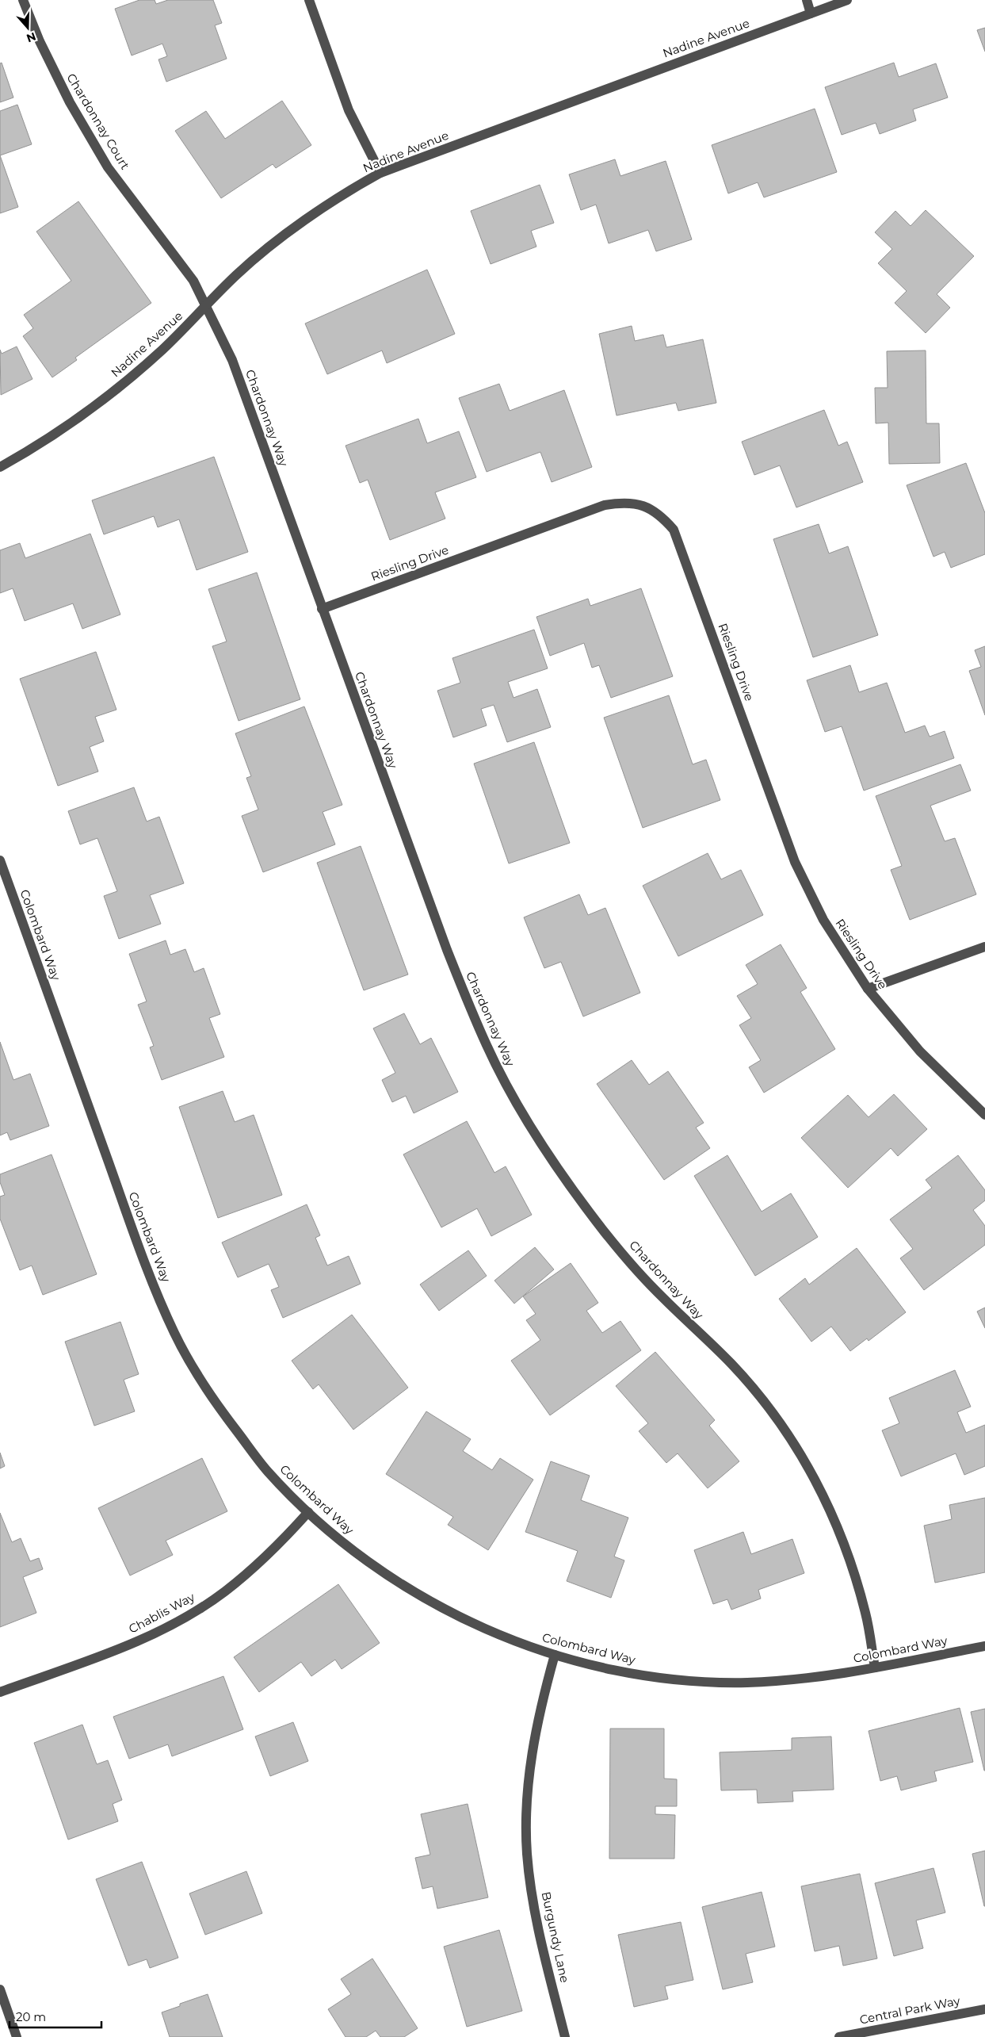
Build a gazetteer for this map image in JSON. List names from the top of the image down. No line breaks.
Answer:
{"streets":{"street":["Nadine Avenue","Chardonnay Court","Chardonnay Way","Riesling Drive","Colombard Way","Chablis Way","Burgundy Lane","Central Park Way"]},"crossings":[["Nadine Avenue","Chardonnay Court"],["Nadine Avenue","Chardonnay Way"],["Chardonnay Court","Chardonnay Way"],["Chardonnay Way","Riesling Drive"],["Chardonnay Way","Colombard Way"],["Colombard Way","Chablis Way"],["Colombard Way","Burgundy Lane"]],"scale_bar":"20 m","north":"bottom"}
